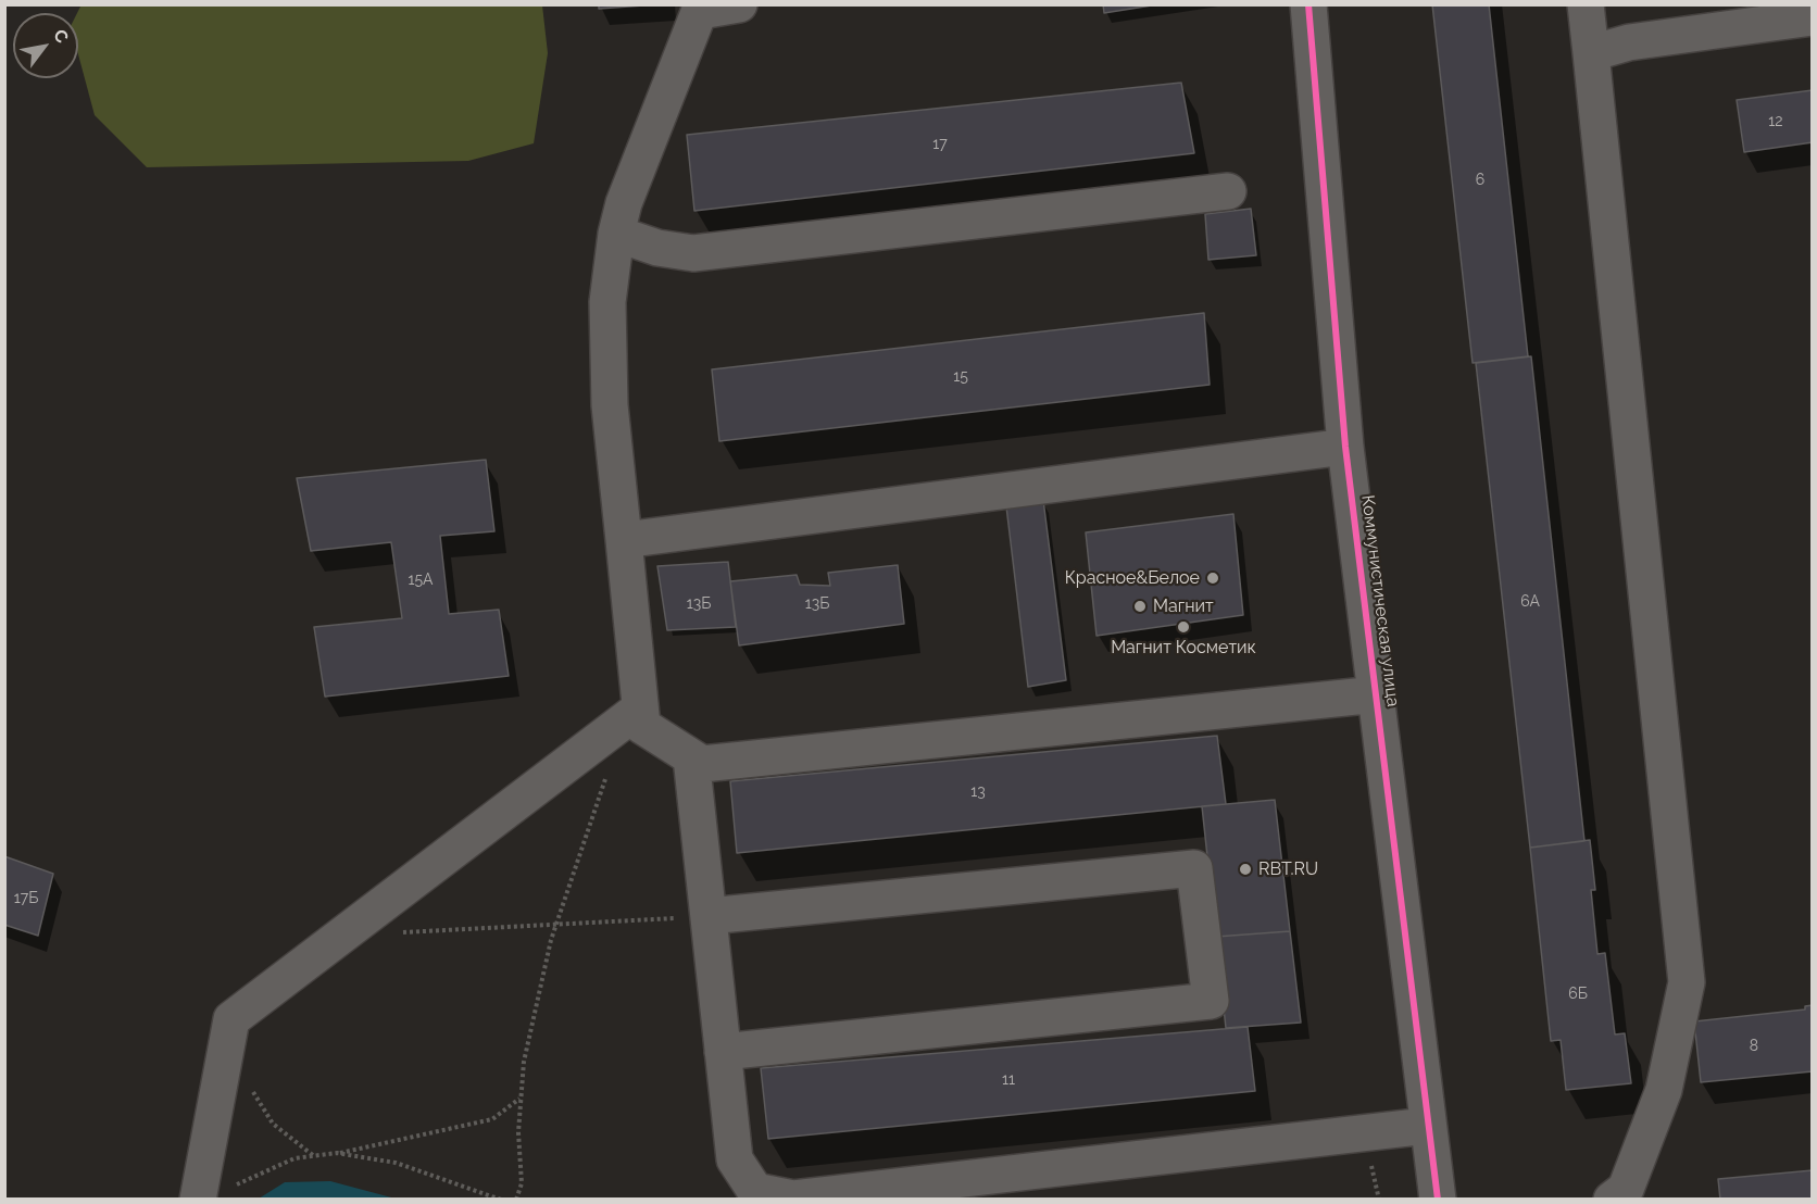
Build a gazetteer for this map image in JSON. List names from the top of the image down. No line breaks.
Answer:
{"streets":{"street":["Коммунистическая улица"]},"places":["Красное&Белое","Магнит","Магнит Косметик","RBT.RU"],"house_numbers":["12","17","6","15","15А","6А","13Б","13Б","13","17Б","6Б","8","11"],"north":"top right"}
